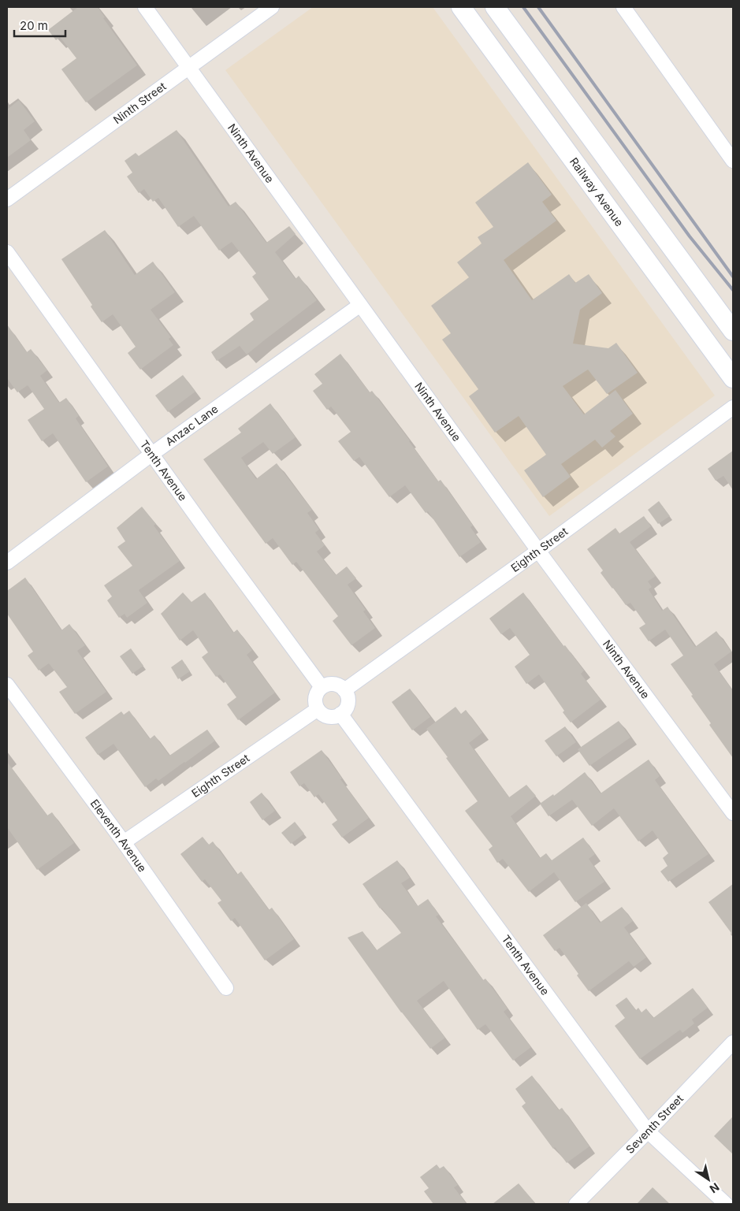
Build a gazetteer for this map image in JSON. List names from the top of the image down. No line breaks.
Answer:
{"streets":{"main road":["Railway Avenue"],"street":["Ninth Street","Ninth Avenue","Anzac Lane","Tenth Avenue","Eighth Street","Eleventh Avenue","Seventh Street"]},"crossings":[["Ninth Street","Ninth Avenue"],["Ninth Avenue","Anzac Lane"],["Ninth Avenue","Eighth Street"],["Anzac Lane","Tenth Avenue"],["Tenth Avenue","Eighth Street"],["Tenth Avenue","Seventh Street"],["Eighth Street","Eleventh Avenue"]],"scale_bar":"20 m","north":"bottom right"}
